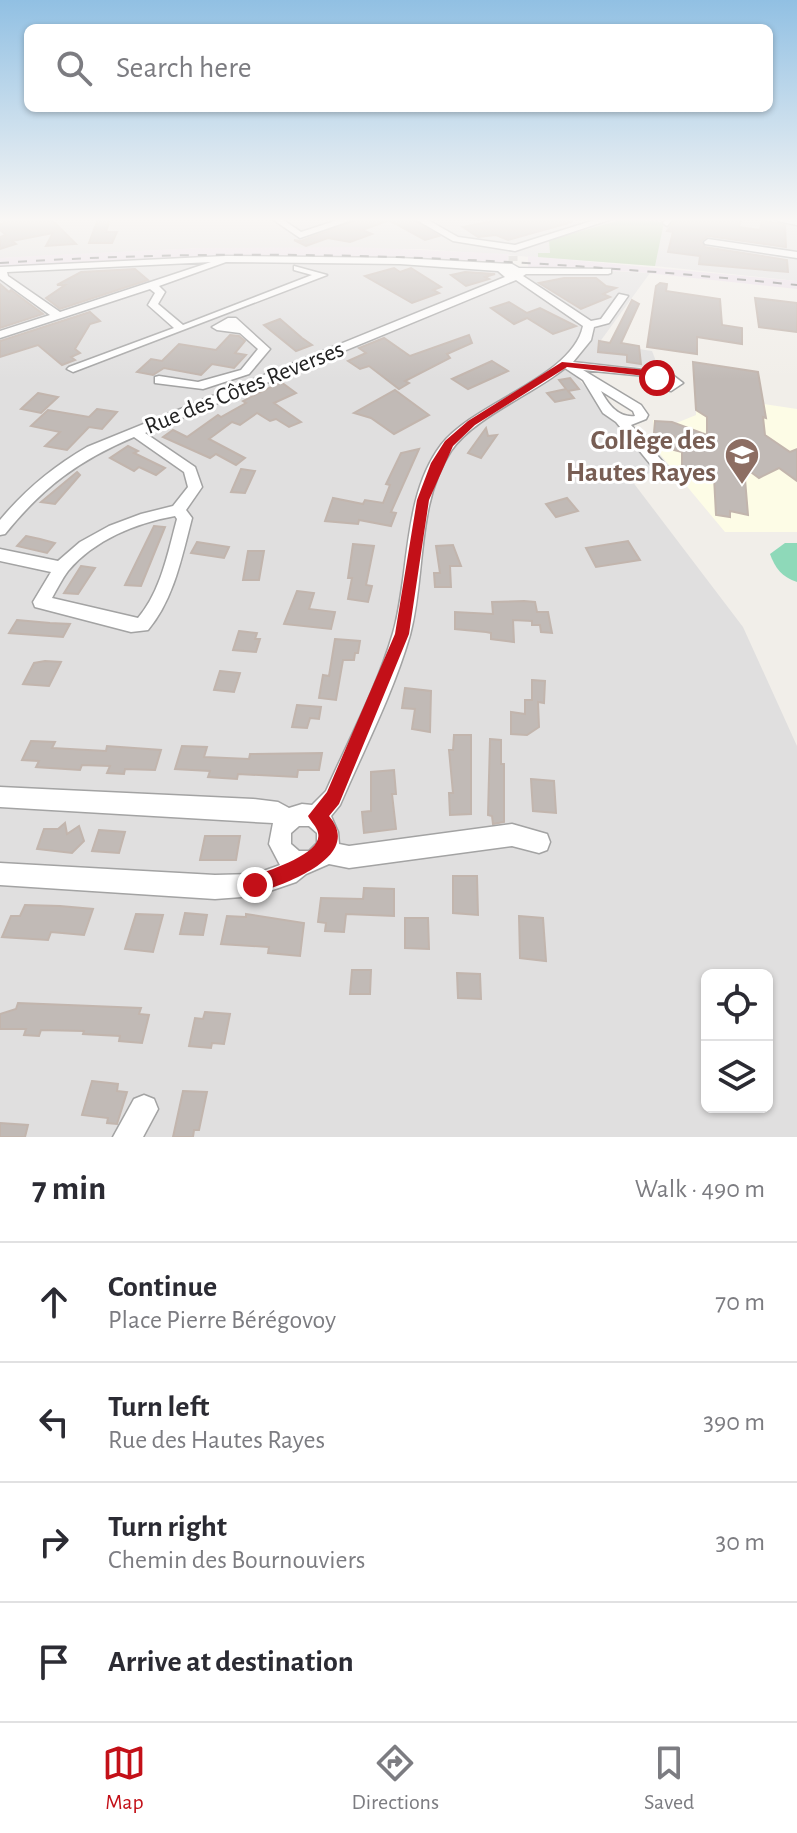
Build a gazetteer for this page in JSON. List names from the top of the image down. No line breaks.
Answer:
{"streets":{"street":["Rue des Côtes Reverses"]},"places":{"school or university":["Collège des Hautes Rayes"]},"page":{"search":"Search here","heading":["7 min","Walk · 490 m"],"list":[["Continue","Place Pierre Bérégovoy","70 m"],["Turn left","Rue des Hautes Rayes","390 m"],["Turn right","Chemin des Bournouviers","30 m"],"Arrive at destination"],"nav":["Map","Directions","Saved"]}}
